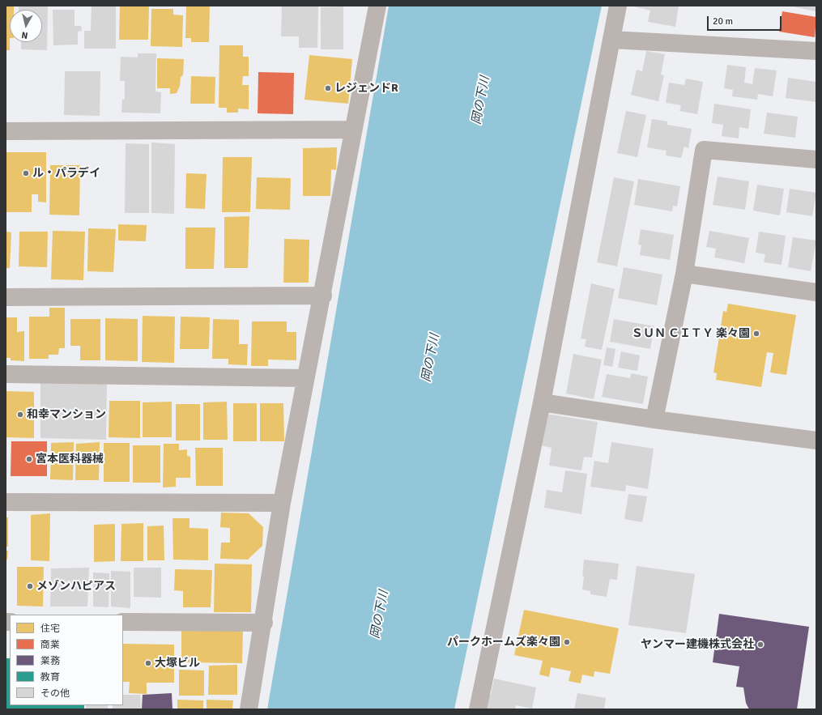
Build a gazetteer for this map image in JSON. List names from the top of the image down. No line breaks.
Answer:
{"water":["岡の下川"],"places":["レジェンドR","ル・パラデイ","ＳＵＮ ＣＩＴＹ 楽々園","和幸マンション","宮本医科器械","メゾンハピアス","パークホームズ楽々園","ヤンマー建機株式会社","大塚ビル"],"legend":["住宅","商業","業務","教育","その他"],"scale_bar":"20 m","north":"bottom"}
